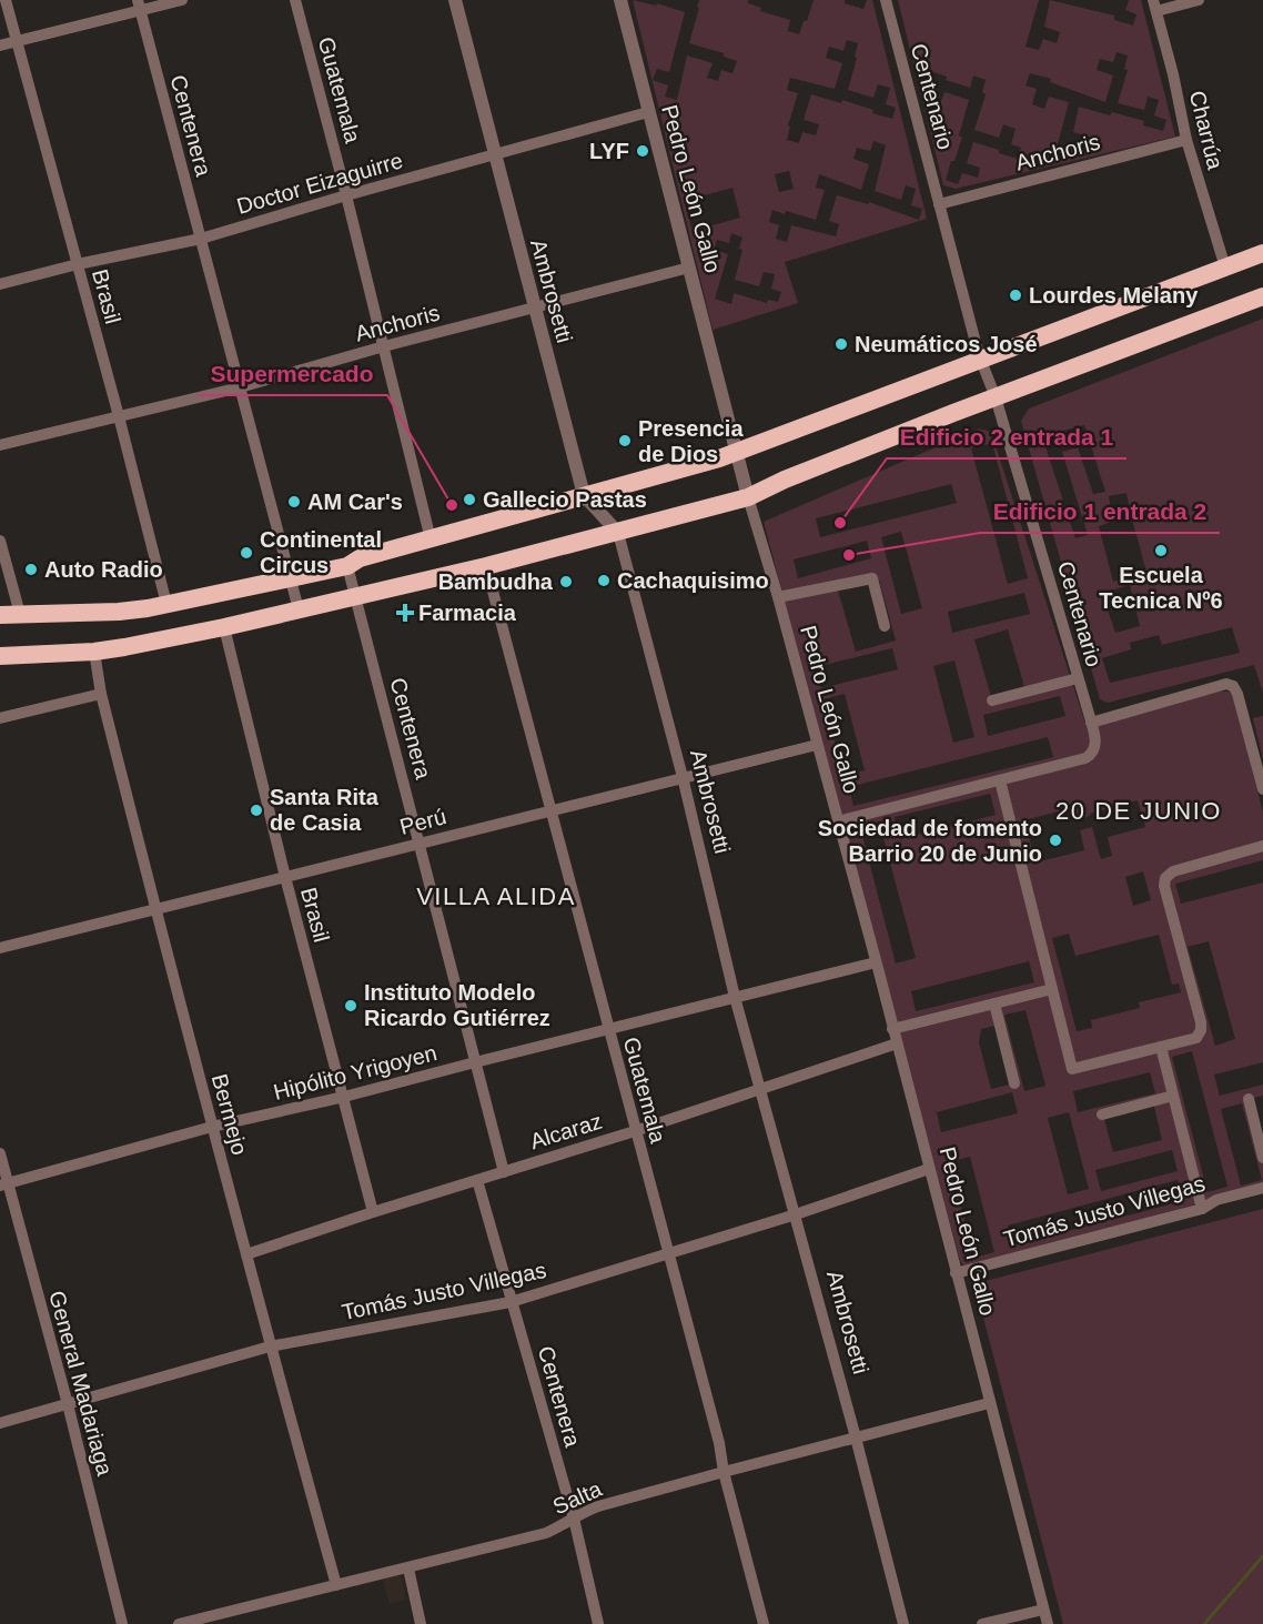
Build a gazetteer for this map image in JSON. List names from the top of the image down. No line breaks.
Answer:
{"streets":{"street":["Guatemala","Centenario","Centenera","Charrúa","Anchoris","Doctor Eizaguirre","Pedro León Gallo","Ambrosetti","Brasil","Perú","Hipólito Yrigoyen","Bermejo","Alcaraz","Tomás Justo Villegas","General Madariaga","Salta"]},"crossings":[["Guatemala","Anchoris"],["Guatemala","Doctor Eizaguirre"],["Guatemala","Perú"],["Guatemala","Hipólito Yrigoyen"],["Guatemala","Alcaraz"],["Guatemala","Tomás Justo Villegas"],["Guatemala","Salta"],["Centenario","Anchoris"],["Centenario","Pedro León Gallo"],["Centenera","Anchoris"],["Centenera","Doctor Eizaguirre"],["Centenera","Perú"],["Centenera","Hipólito Yrigoyen"],["Centenera","Alcaraz"],["Centenera","Tomás Justo Villegas"],["Centenera","Salta"],["Charrúa","Anchoris"],["Anchoris","Pedro León Gallo"],["Anchoris","Ambrosetti"],["Anchoris","Brasil"],["Doctor Eizaguirre","Pedro León Gallo"],["Doctor Eizaguirre","Ambrosetti"],["Doctor Eizaguirre","Brasil"],["Pedro León Gallo","Perú"],["Pedro León Gallo","Hipólito Yrigoyen"],["Pedro León Gallo","Alcaraz"],["Pedro León Gallo","Tomás Justo Villegas"],["Pedro León Gallo","Salta"],["Ambrosetti","Perú"],["Ambrosetti","Hipólito Yrigoyen"],["Ambrosetti","Alcaraz"],["Ambrosetti","Tomás Justo Villegas"],["Ambrosetti","Salta"],["Brasil","Perú"],["Brasil","Hipólito Yrigoyen"],["Brasil","Alcaraz"],["Perú","Bermejo"],["Hipólito Yrigoyen","Bermejo"],["Hipólito Yrigoyen","General Madariaga"],["Bermejo","Alcaraz"],["Bermejo","Tomás Justo Villegas"],["Bermejo","Salta"],["Tomás Justo Villegas","General Madariaga"]],"districts":["20 DE JUNIO","VILLA ALIDA"],"places":{"other":["LYF","Lourdes Melany","Neumáticos José","Presencia de Dios","Gallecio Pastas","AM Car's","Supermercado","Edificio 2 entrada 1","Escuela Tecnica Nº6","Continental Circus","Edificio 1 entrada 2","Auto Radio","Cachaquisimo","Bambudha","Santa Rita de Casia","Sociedad de fomento Barrio 20 de Junio","Instituto Modelo Ricardo Gutiérrez"],"health":["Farmacia"]}}
